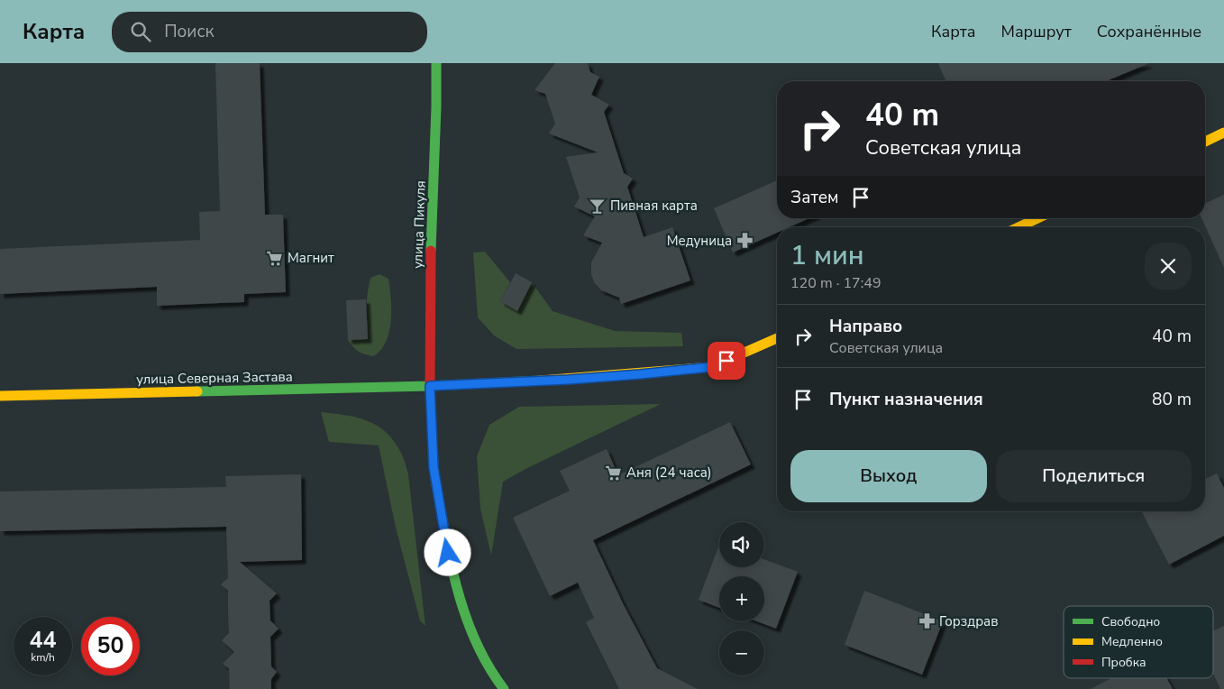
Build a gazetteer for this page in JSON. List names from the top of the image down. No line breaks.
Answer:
{"streets":{"street":["улица Пикуля","улица Северная Застава"]},"crossings":[["улица Пикуля","улица Северная Застава"]],"places":{"bar":["Пивная карта"],"pharmacy":["Медуница","Горздрав"],"supermarket":["Магнит","Аня (24 часа)"]},"legend":["Свободно","Медленно","Пробка"],"page":{"header":"Карта","search":"Поиск","nav":["Карта","Маршрут","Сохранённые"],"turn":["40 m","Советская улица"],"then":"Затем","heading":["1 мин","120 m · 17:49"],"list":[{"name":"Направо","note":"Советская улица","value":"40 m"},{"name":"Пункт назначения","value":"80 m"}],"buttons":["Выход","Поделиться"],"map_buttons":["+","−"],"speed":"44 km/h","limit":"50"}}
